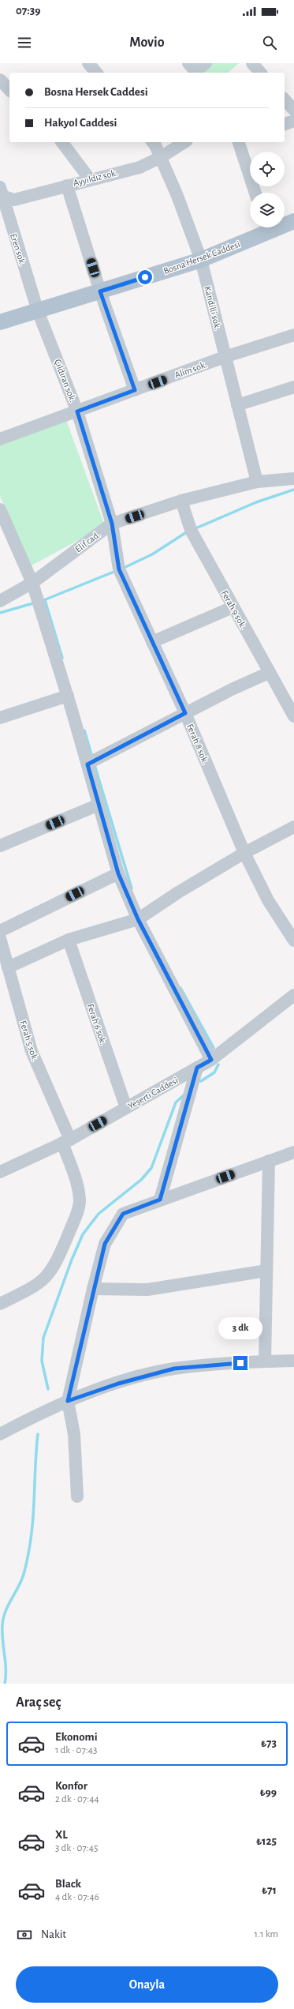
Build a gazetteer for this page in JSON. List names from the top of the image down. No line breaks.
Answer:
{"streets":{"main road":["Bosna Hersek Caddesi"],"street":["Ayyıldız sok.","Eren sok.","Kandilli sok.","Alim sok.","Çıldıran sok.","Elif cad.","Ferah 9 sok.","Ferah 8 sok.","Ferah 6 sok.","Ferah 5 sok.","Yeşerti Caddesi"]},"crossings":[["Ayyıldız sok.","Eren sok."],["Ayyıldız sok.","Kandilli sok."],["Eren sok.","Bosna Hersek Caddesi"],["Eren sok.","Çıldıran sok."],["Bosna Hersek Caddesi","Kandilli sok."],["Bosna Hersek Caddesi","Çıldıran sok."],["Kandilli sok.","Alim sok."],["Kandilli sok.","Elif cad."],["Alim sok.","Çıldıran sok."],["Çıldıran sok.","Elif cad."],["Çıldıran sok.","Ferah 8 sok."],["Elif cad.","Ferah 9 sok."],["Elif cad.","Ferah 8 sok."],["Ferah 6 sok.","Yeşerti Caddesi"],["Ferah 5 sok.","Yeşerti Caddesi"]],"page":{"status":"07:39","header":"Movio","banner":["Bosna Hersek Caddesi","Hakyol Caddesi"],"bubble":"3 dk","heading":"Araç seç","list":[{"name":"Ekonomi","note":"1 dk · 07:43","value":"₺73"},{"name":"Konfor","note":"2 dk · 07:44","value":"₺99"},{"name":"XL","note":"3 dk · 07:45","value":"₺125"},{"name":"Black","note":"4 dk · 07:46","value":"₺71"}],"pay":["Nakit","1.1 km"],"buttons":"Onayla"}}
